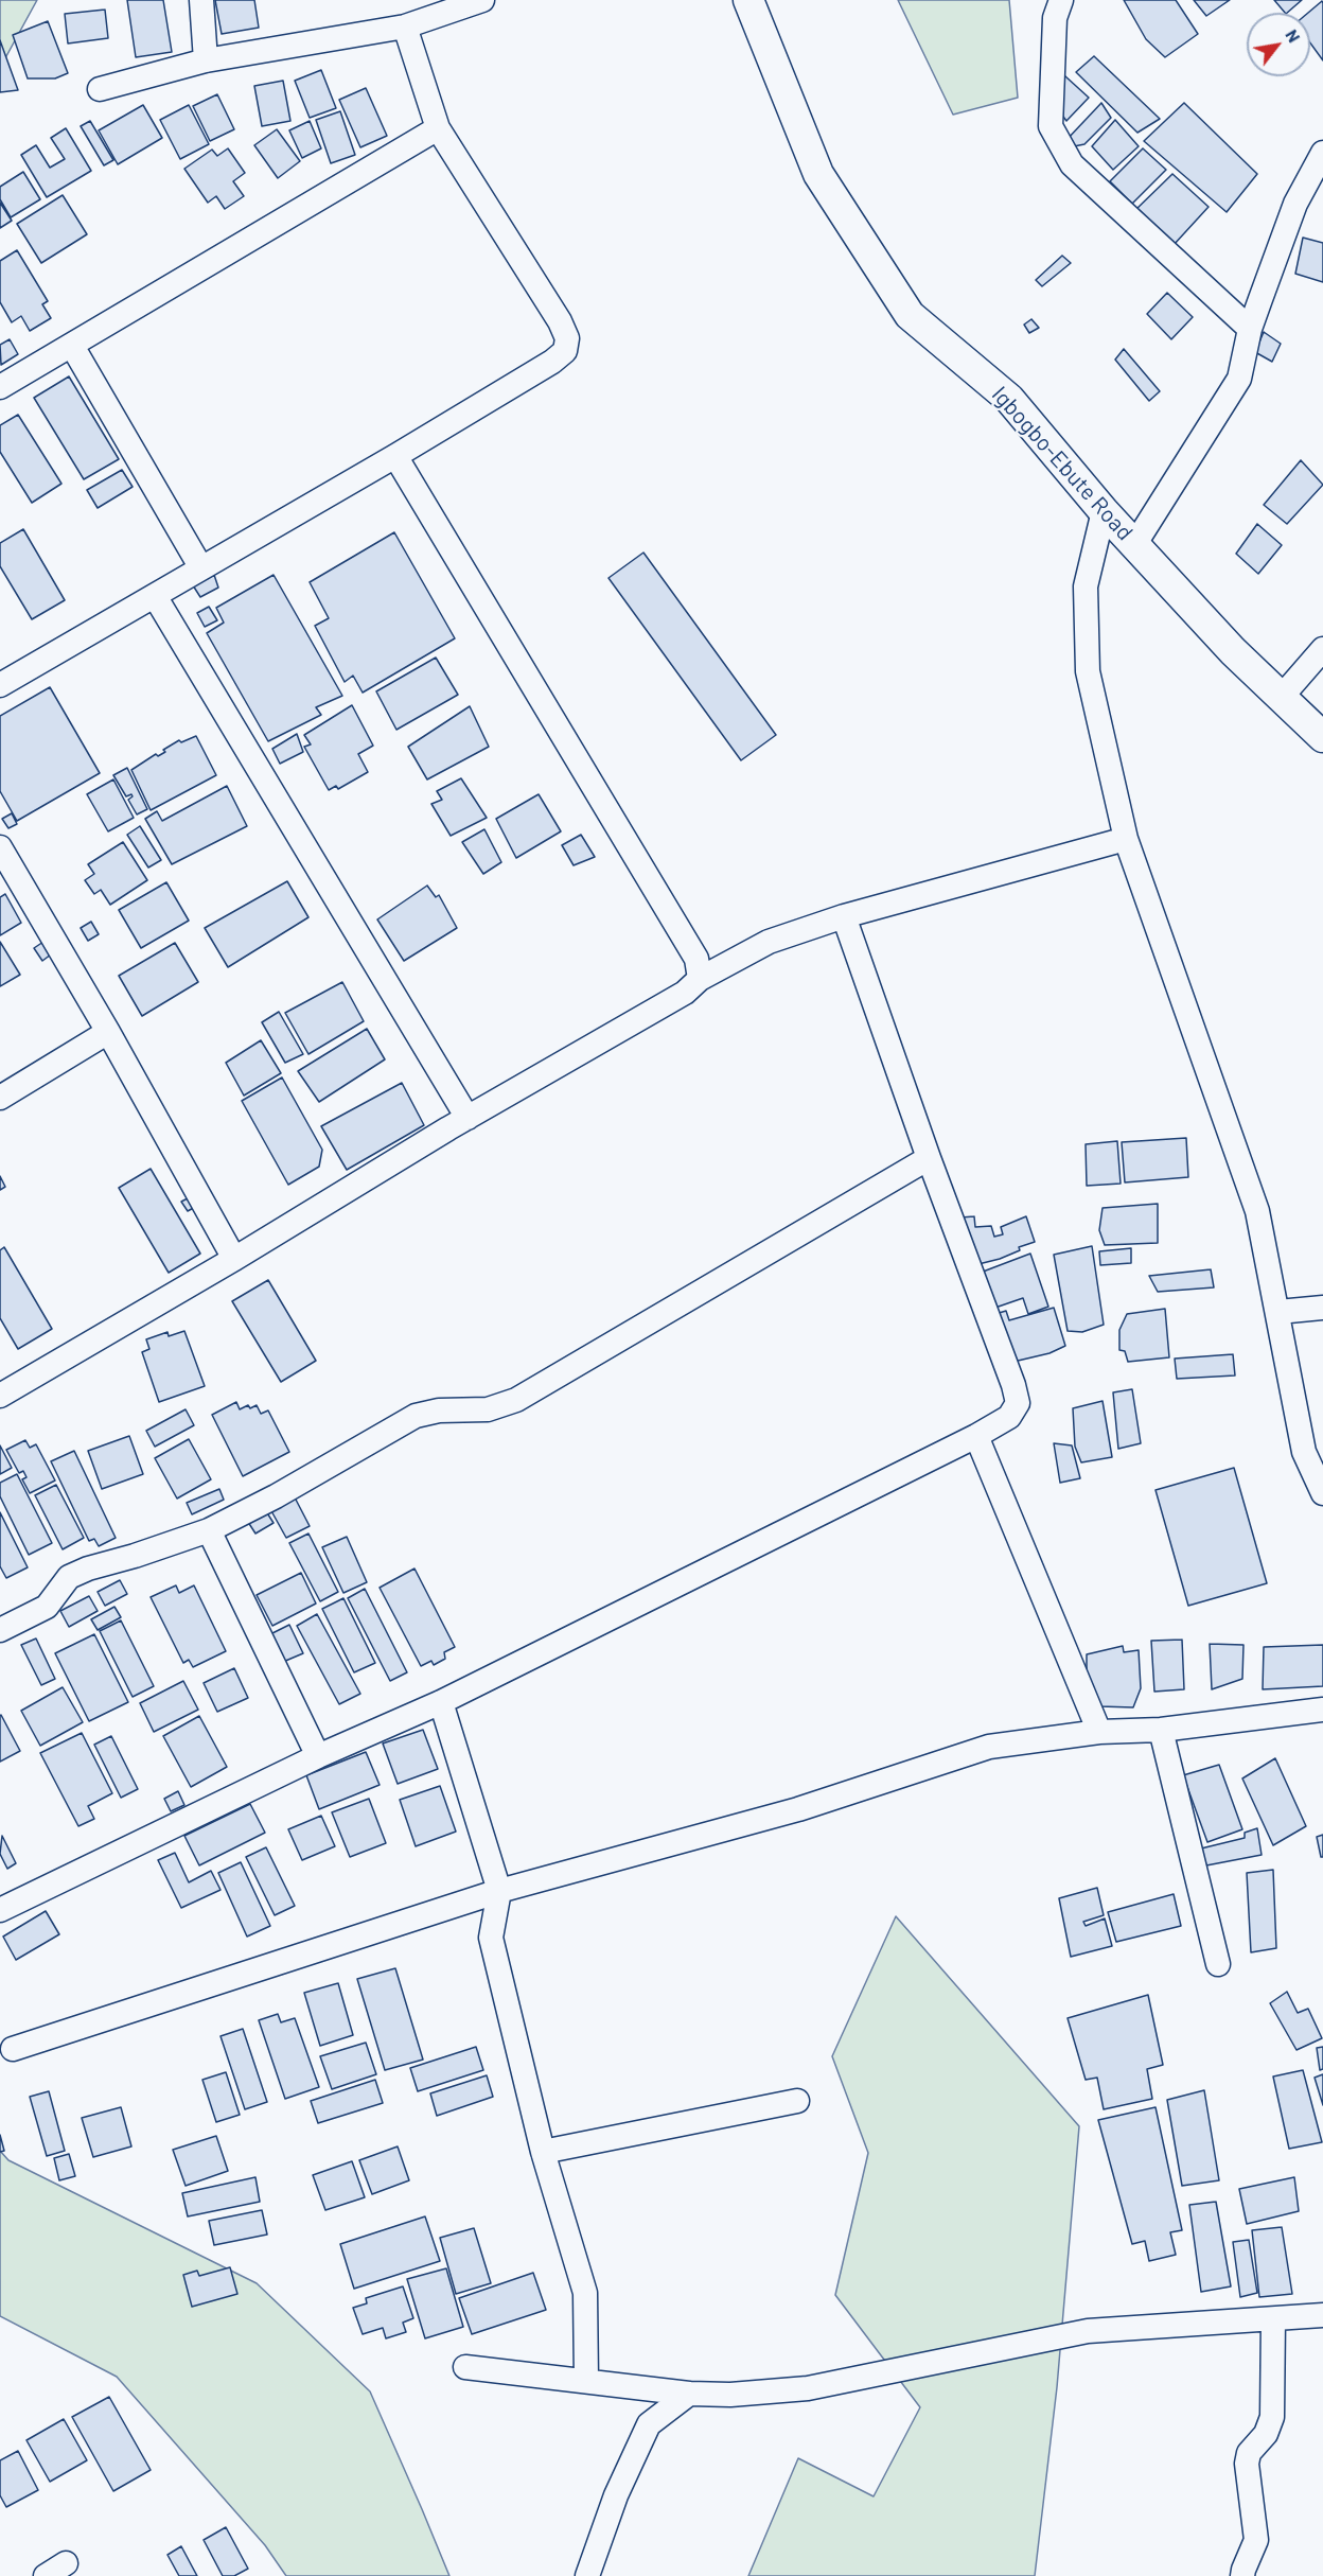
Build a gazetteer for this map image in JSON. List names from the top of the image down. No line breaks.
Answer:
{"streets":{"main road":["Igbogbo-Ebute Road"]},"north":"top right"}
